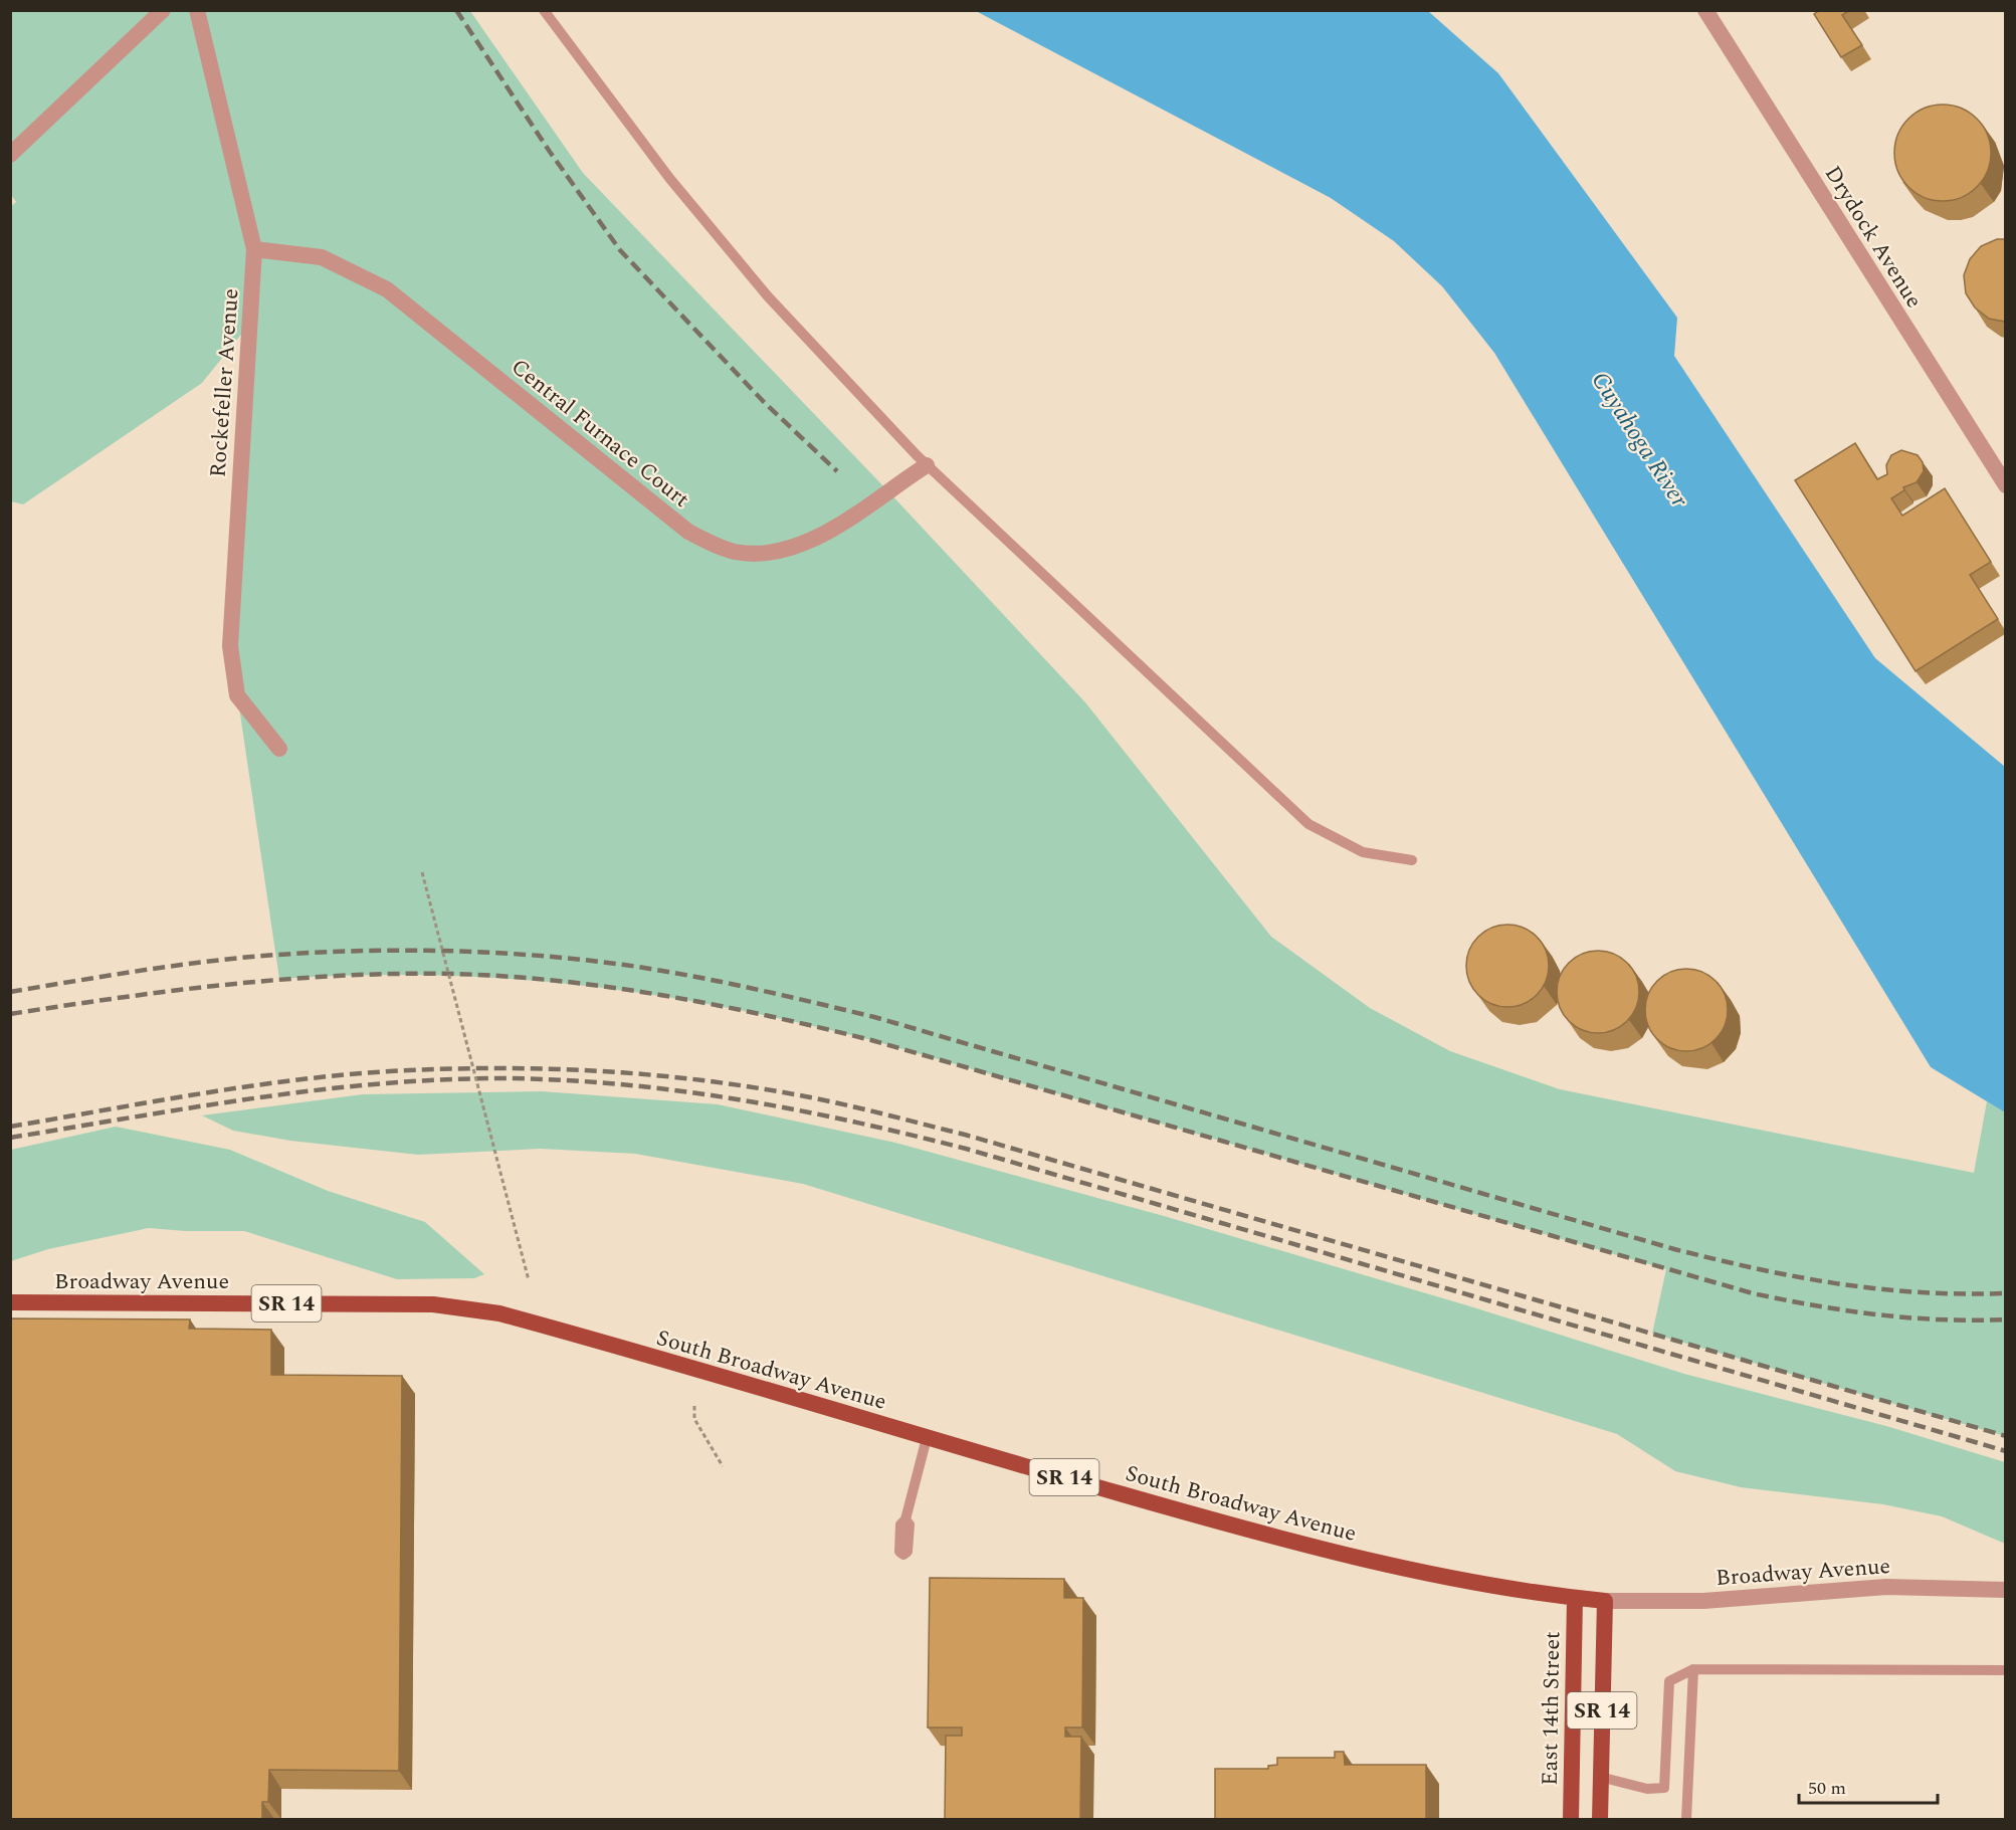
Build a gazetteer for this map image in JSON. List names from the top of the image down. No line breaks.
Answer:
{"streets":{"main road":["Broadway Avenue","SR 14","South Broadway Avenue","East 14th Street"],"street":["Drydock Avenue","Rockefeller Avenue","Central Furnace Court"]},"crossings":[["Rockefeller Avenue","Central Furnace Court"],["Broadway Avenue","SR 14"],["Broadway Avenue","South Broadway Avenue"],["SR 14","South Broadway Avenue"],["South Broadway Avenue","East 14th Street"]],"water":["Cuyahoga River"],"scale_bar":"50 m"}
